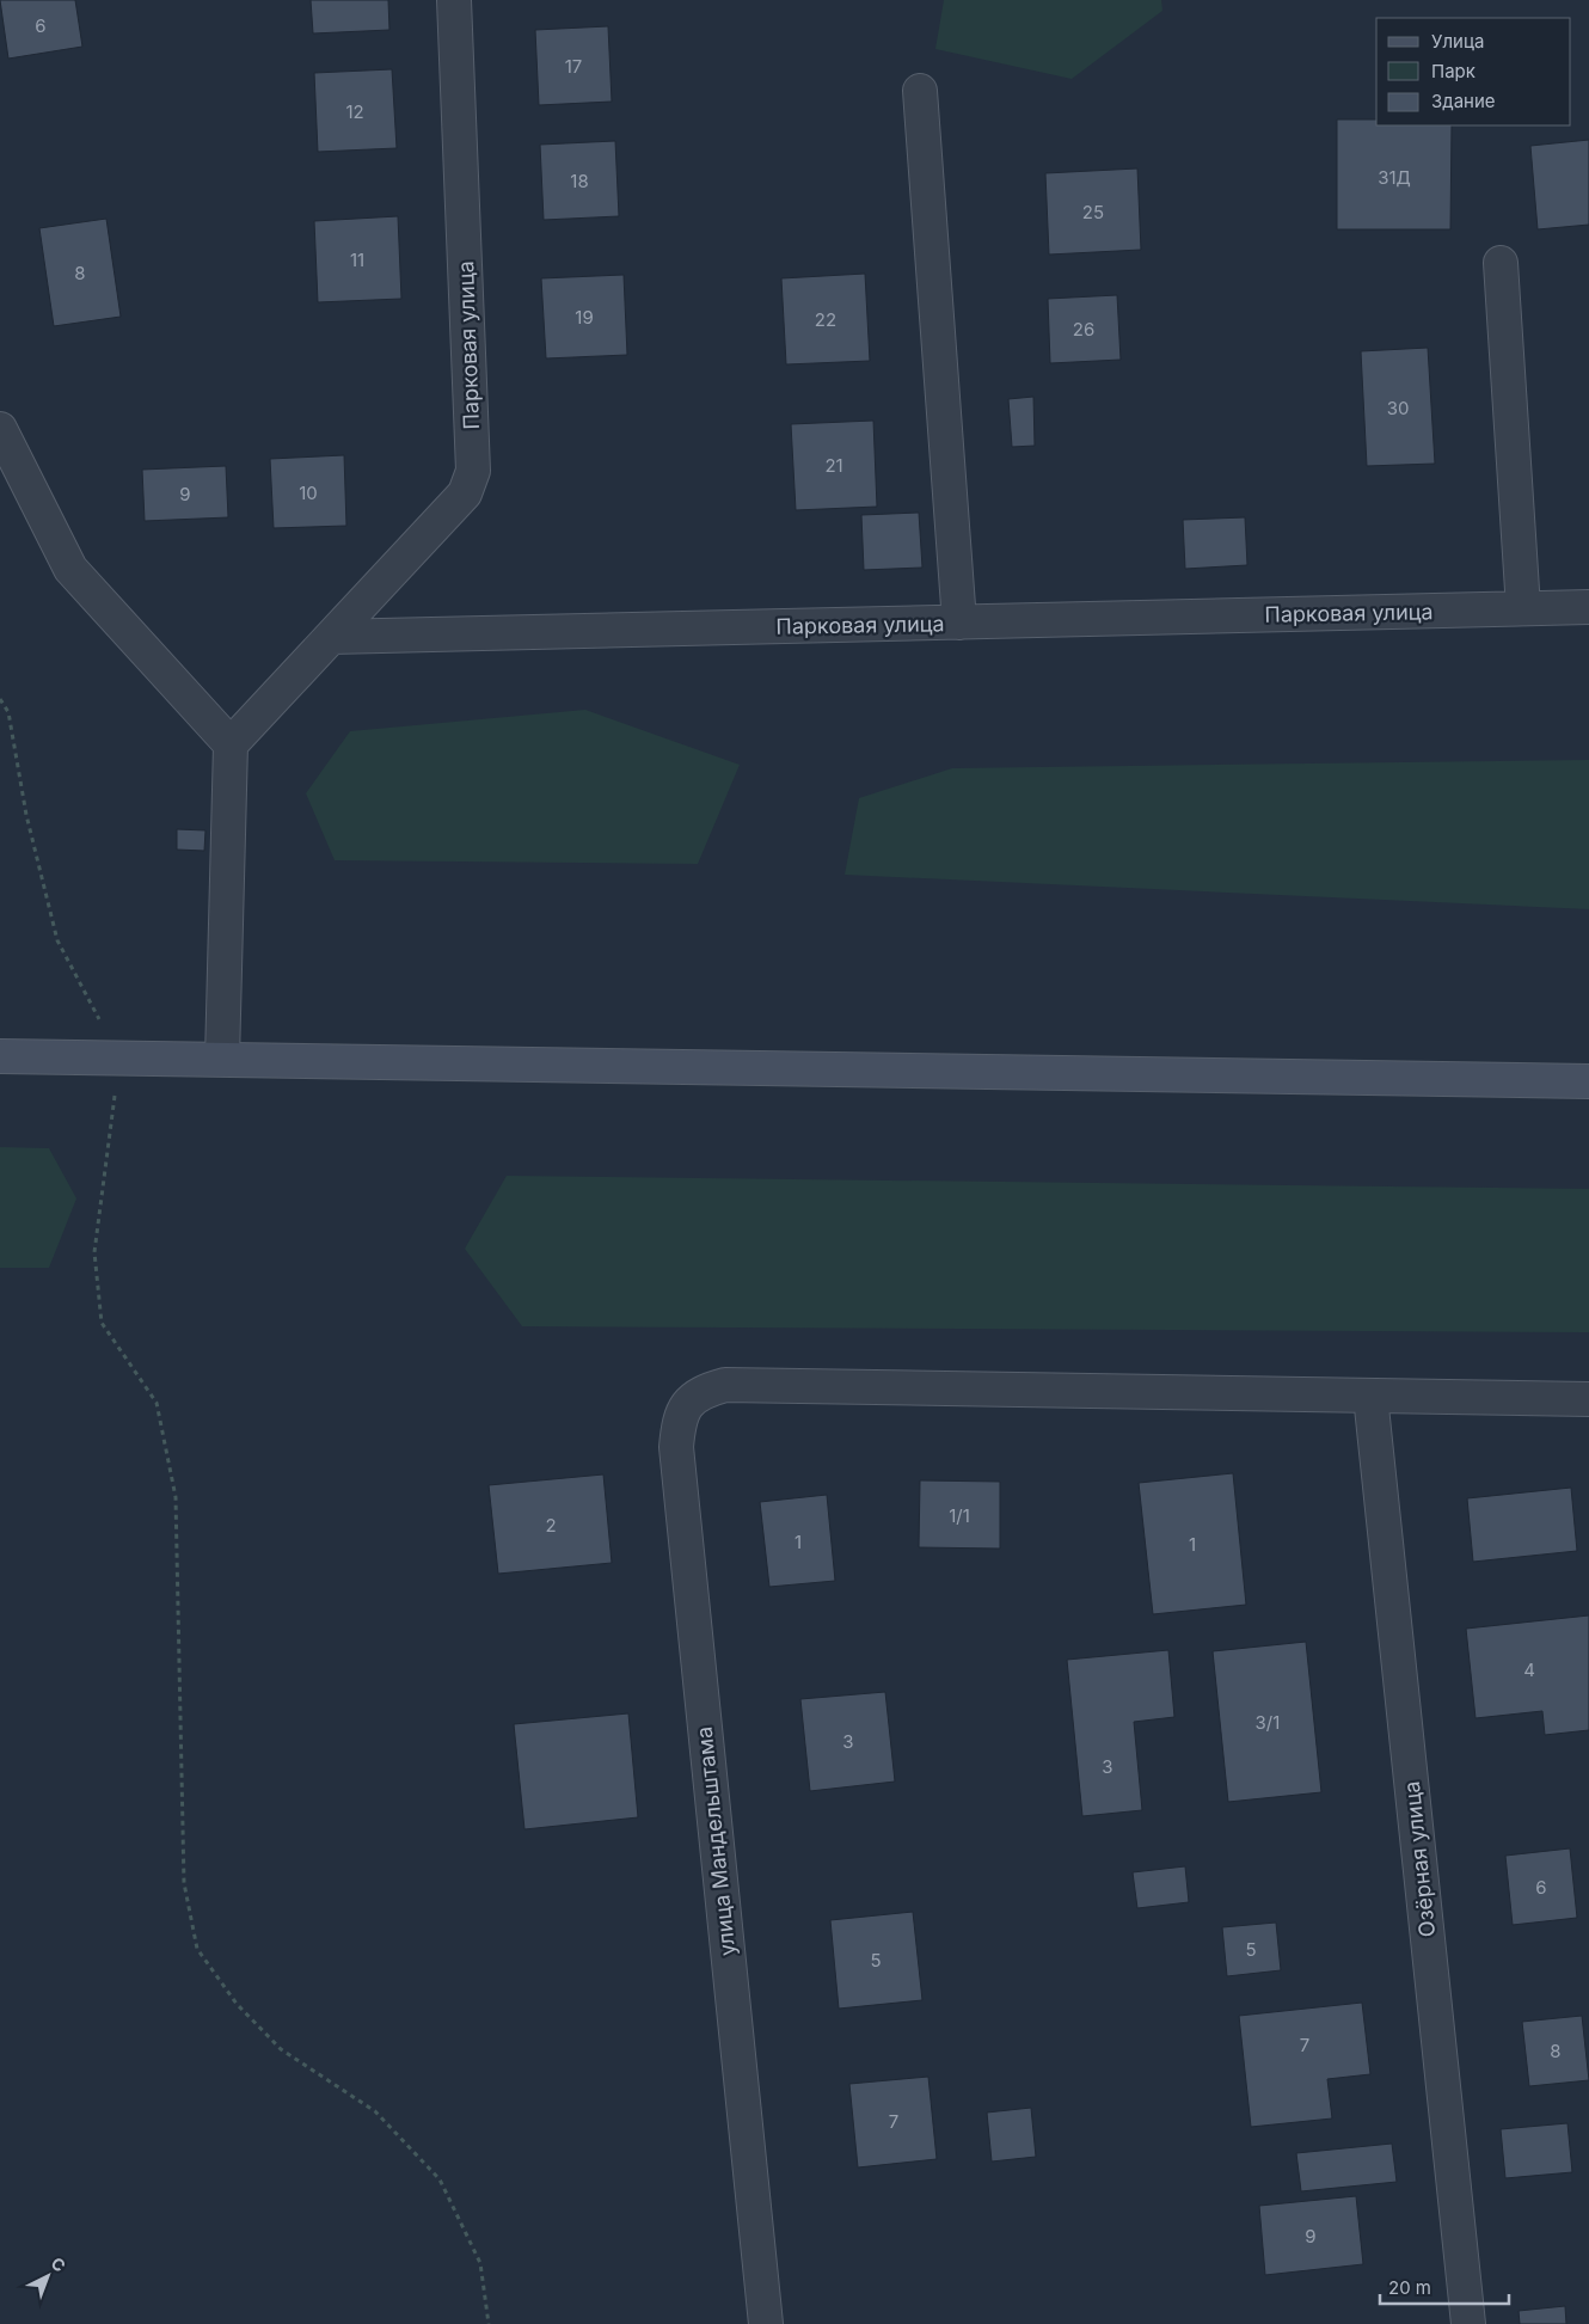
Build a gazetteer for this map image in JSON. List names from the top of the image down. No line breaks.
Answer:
{"streets":{"street":["Парковая улица","улица Мандельштама","Озёрная улица"]},"crossings":[["улица Мандельштама","Озёрная улица"]],"house_numbers":["6","17","12","31Д","18","25","11","8","19","22","26","30","21","10","9","1/1","2","1","1","4","3/1","3","3","6","5","5","7","8","7","9"],"legend":["Улица","Парк","Здание"],"scale_bar":"20 m","north":"top right"}
